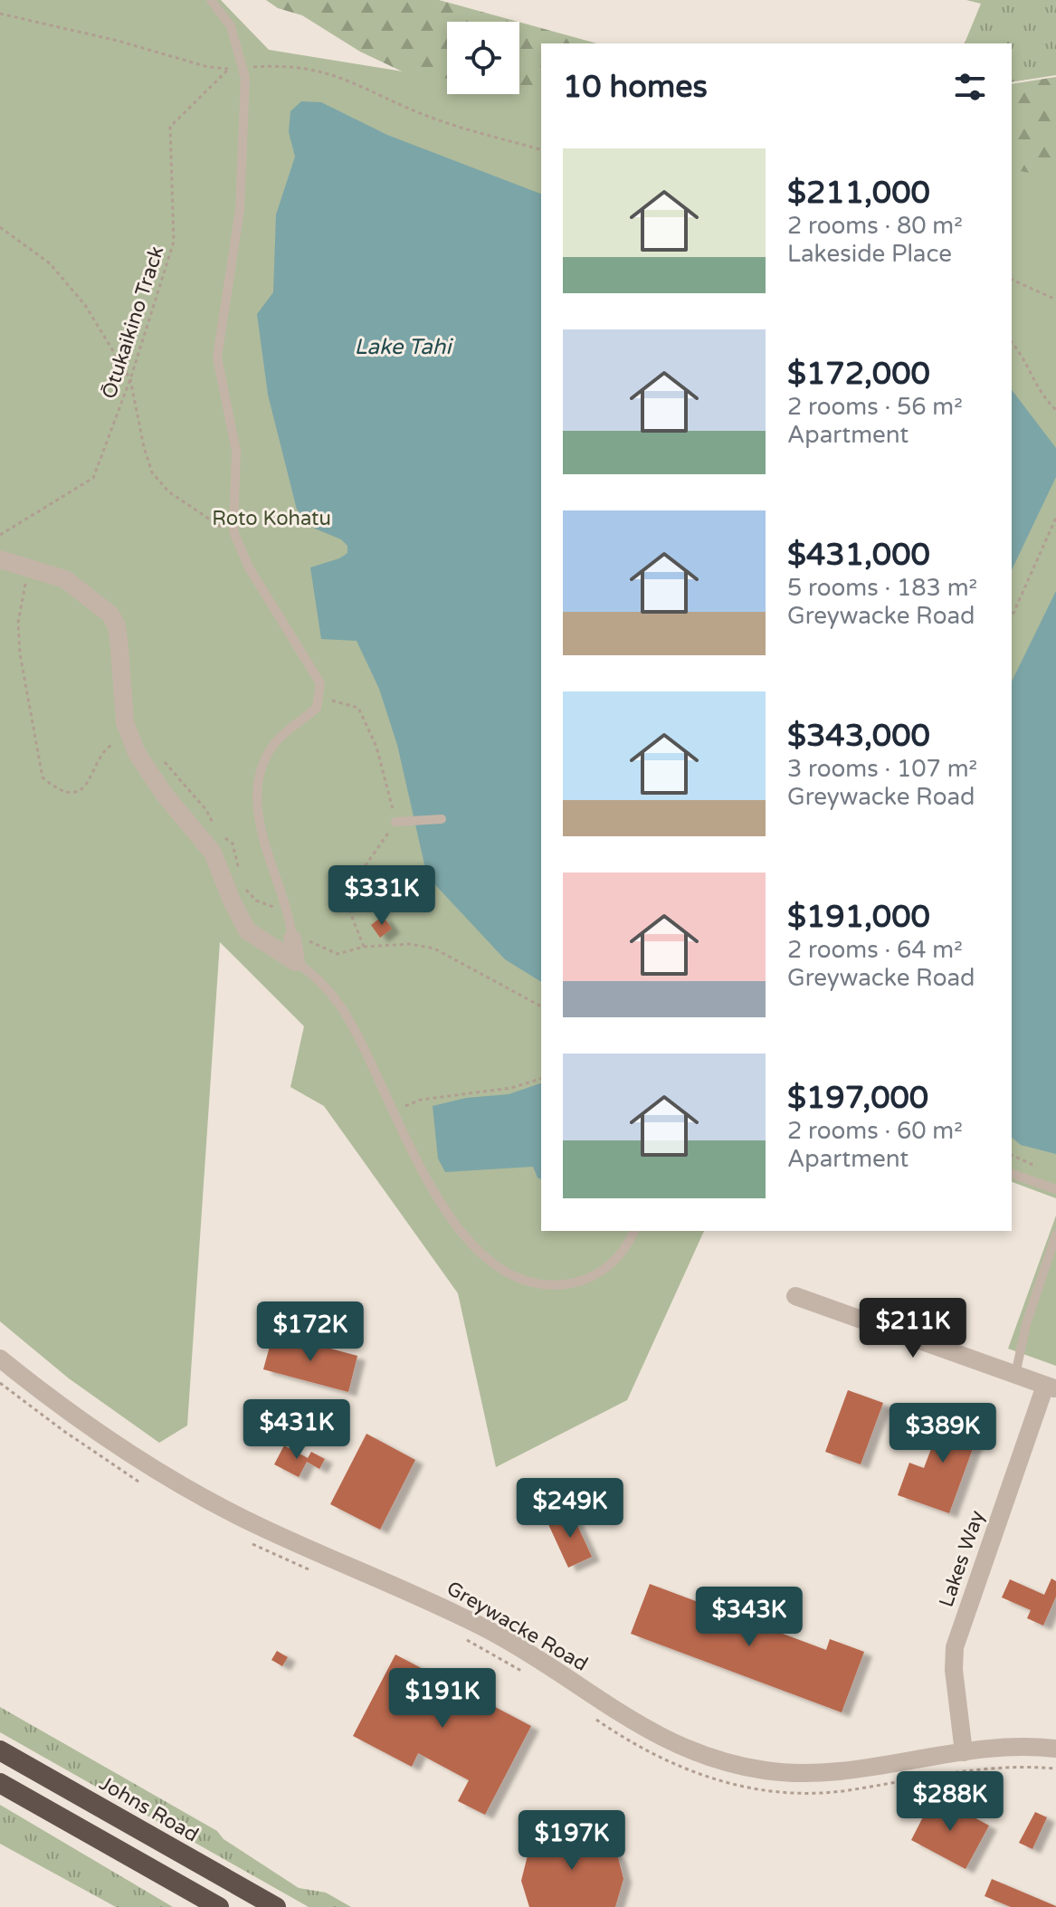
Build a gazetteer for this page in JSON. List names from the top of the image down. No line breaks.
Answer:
{"streets":{"highway":["Johns Road"],"street":["Lakes Way","Greywacke Road"],"path":["Ōtukaikino Track"]},"crossings":[["Lakes Way","Greywacke Road"]],"water":["Lake Tahi"],"parks":["Roto Kohatu"],"page":{"heading":"10 homes","list":[{"name":"$211,000","note":"2 rooms · 80 m² · Lakeside Place"},{"name":"$172,000","note":"2 rooms · 56 m² · Apartment"},{"name":"$431,000","note":"5 rooms · 183 m² · Greywacke Road"},{"name":"$343,000","note":"3 rooms · 107 m² · Greywacke Road"},{"name":"$191,000","note":"2 rooms · 64 m² · Greywacke Road"},{"name":"$197,000","note":"2 rooms · 60 m² · Apartment"}],"price":["$331K","$211K","$172K","$431K","$389K","$249K","$343K","$191K","$288K","$197K"]}}
